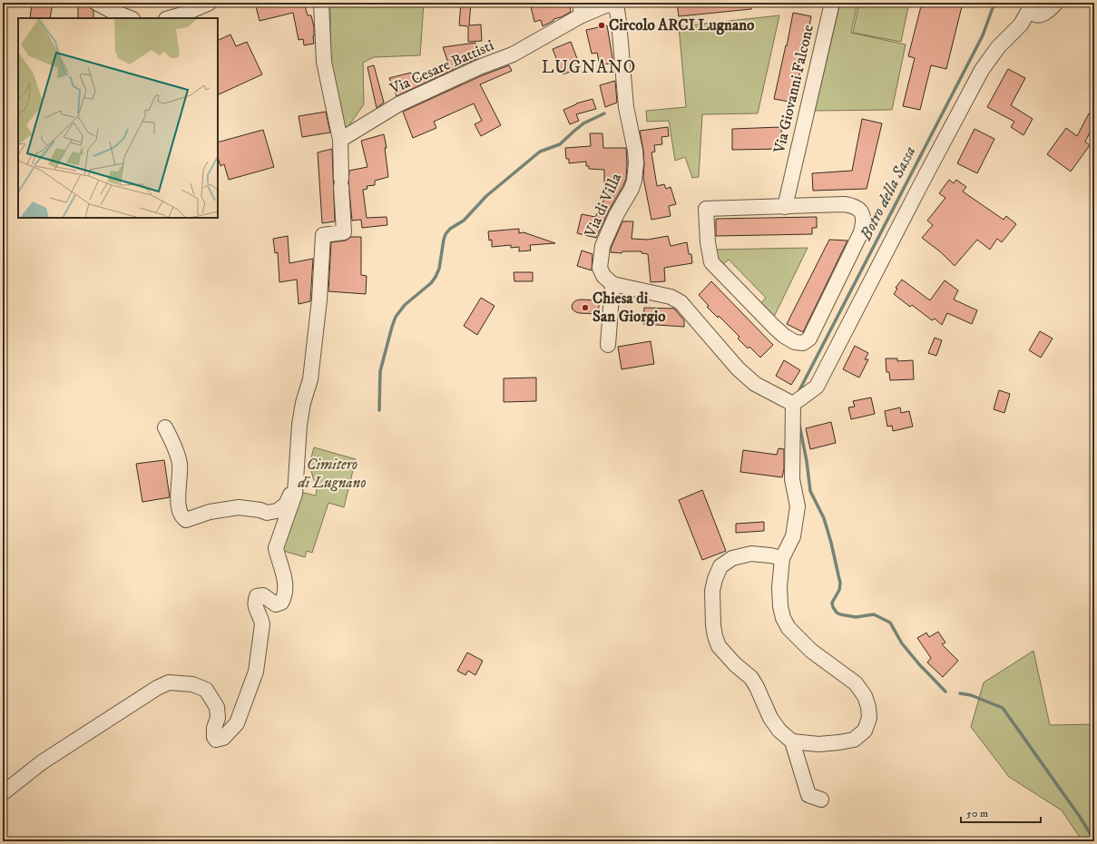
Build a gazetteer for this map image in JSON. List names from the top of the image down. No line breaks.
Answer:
{"streets":{"street":["Via Cesare Battisti","Via Giovanni Falcone","Via di Villa"]},"crossings":[["Via Cesare Battisti","Via di Villa"]],"districts":["LUGNANO"],"water":["Botro della Sassa"],"parks":["Cimitero di Lugnano"],"places":["Circolo ARCI Lugnano","Chiesa di San Giorgio"],"scale_bar":"50 m"}
